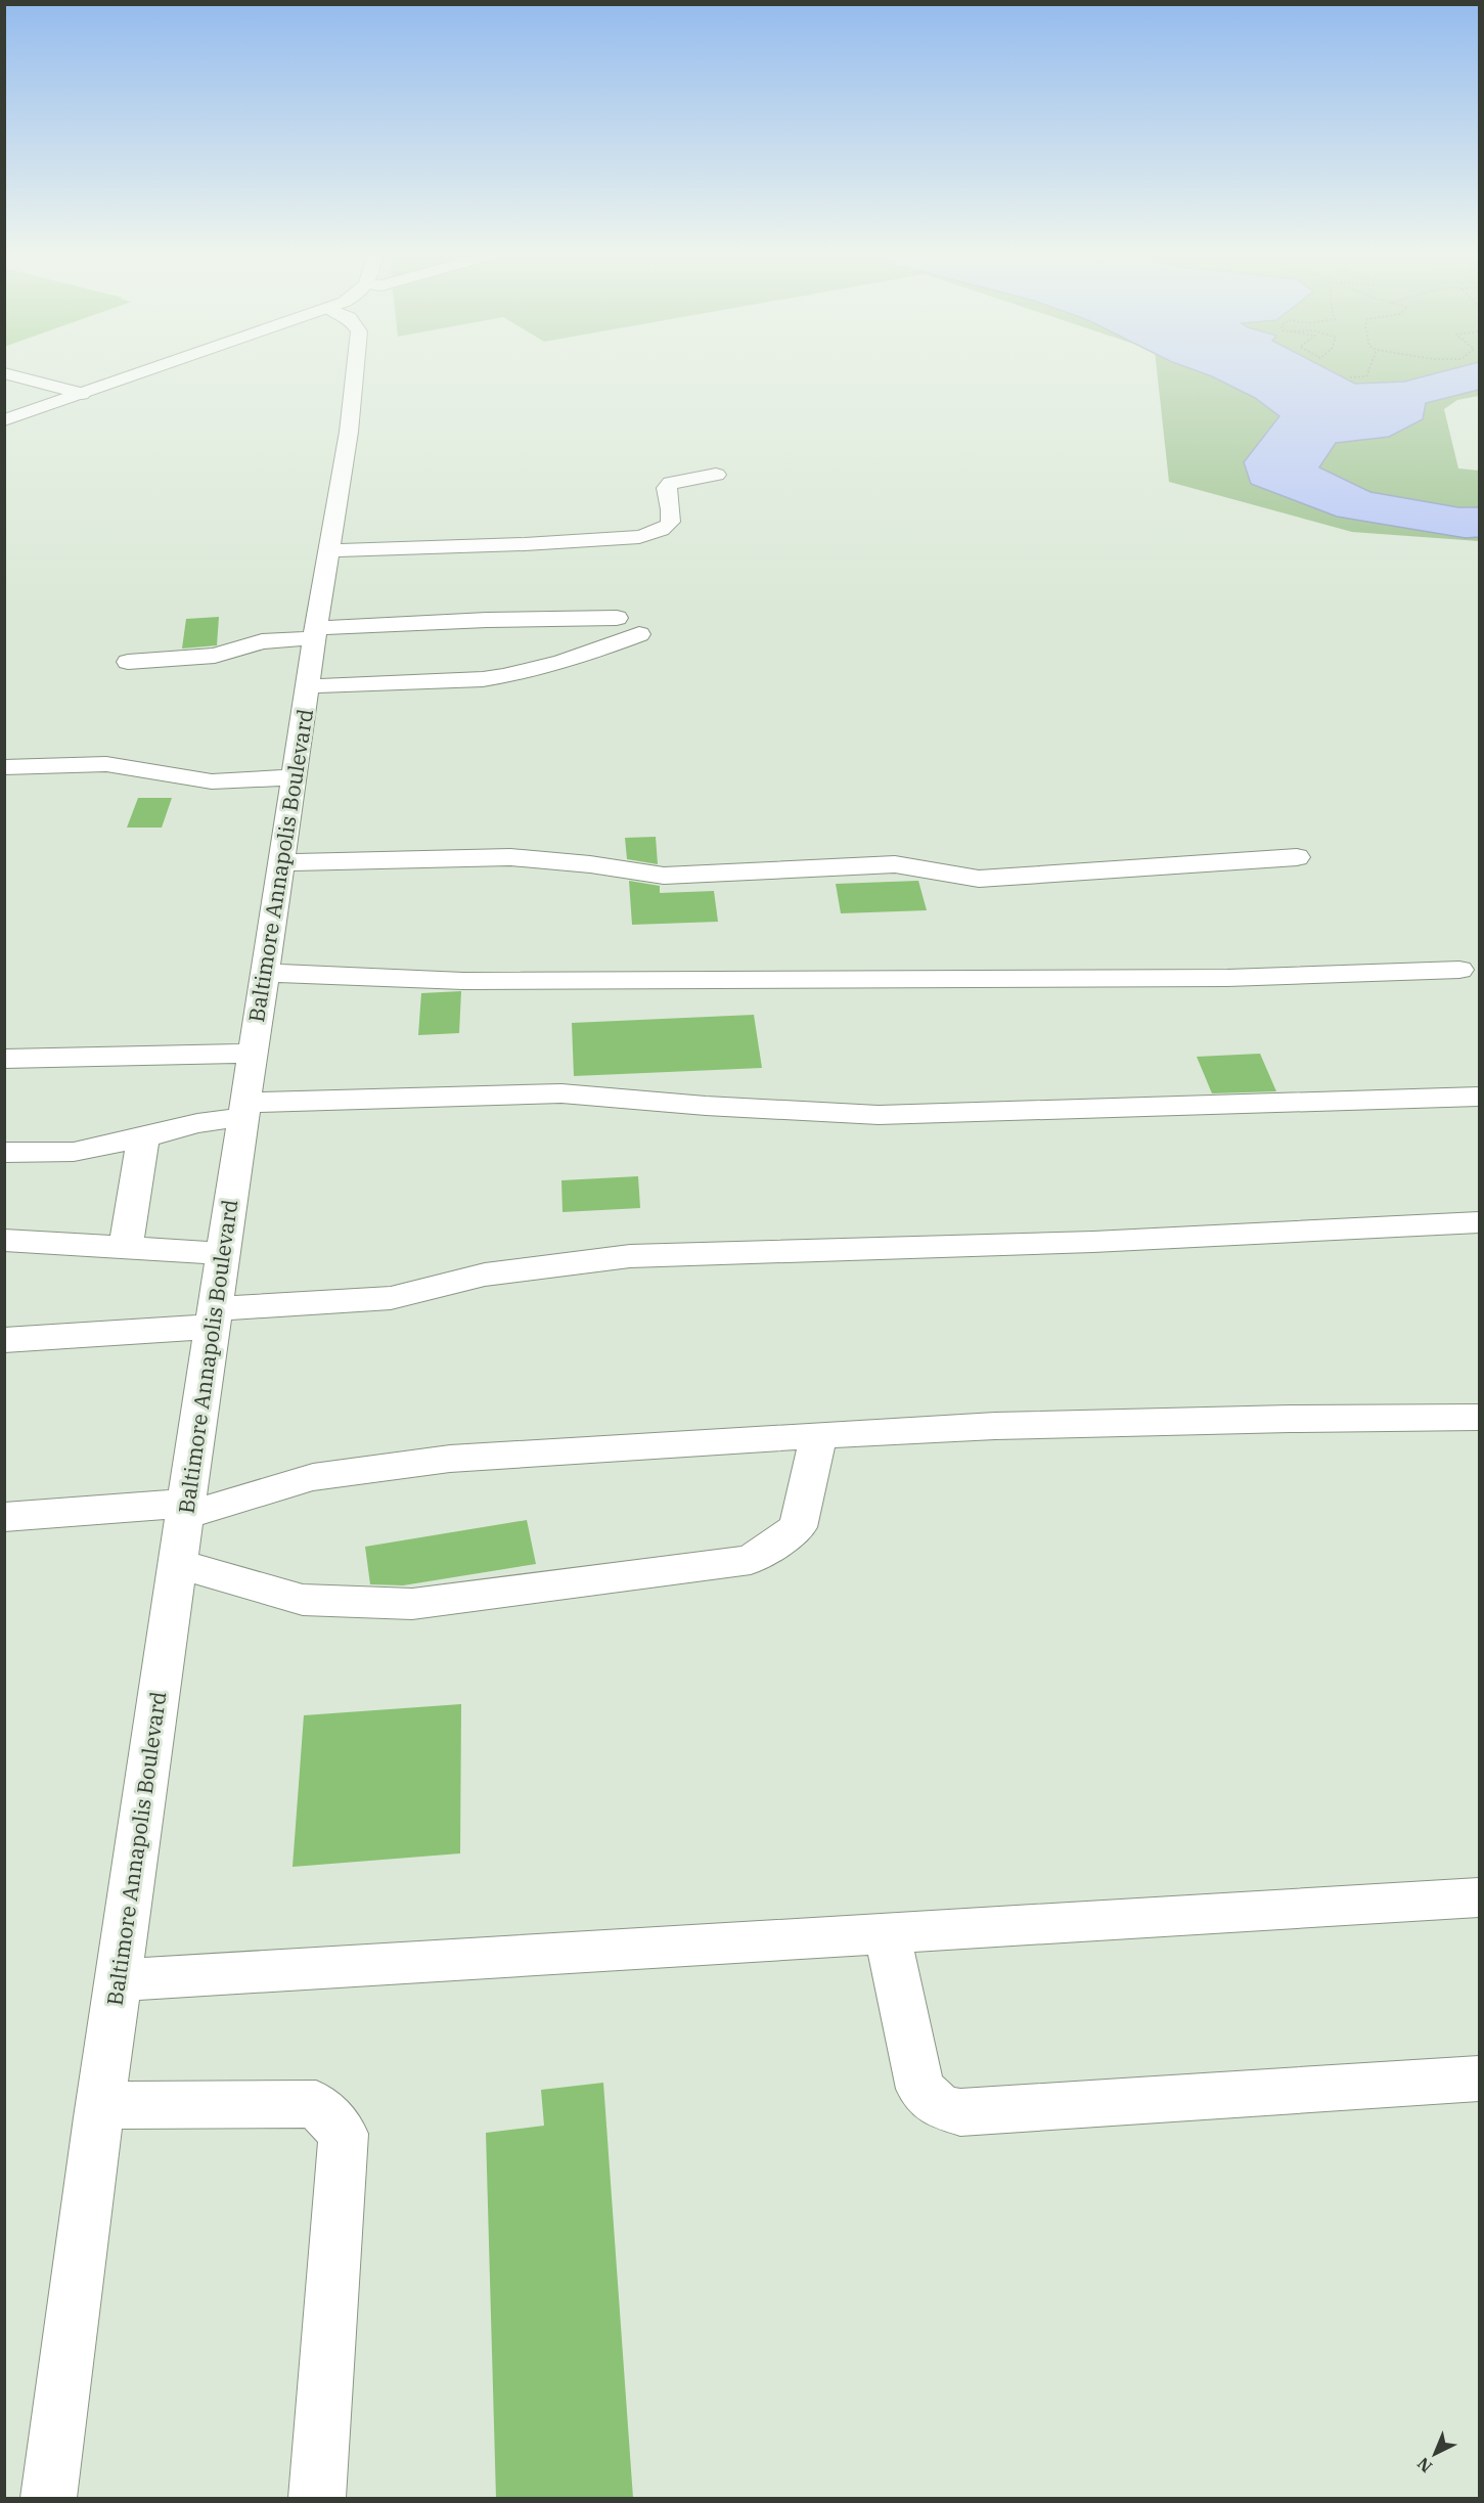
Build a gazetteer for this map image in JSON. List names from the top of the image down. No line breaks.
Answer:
{"streets":{"street":["Baltimore Annapolis Boulevard"]},"north":"bottom left"}
